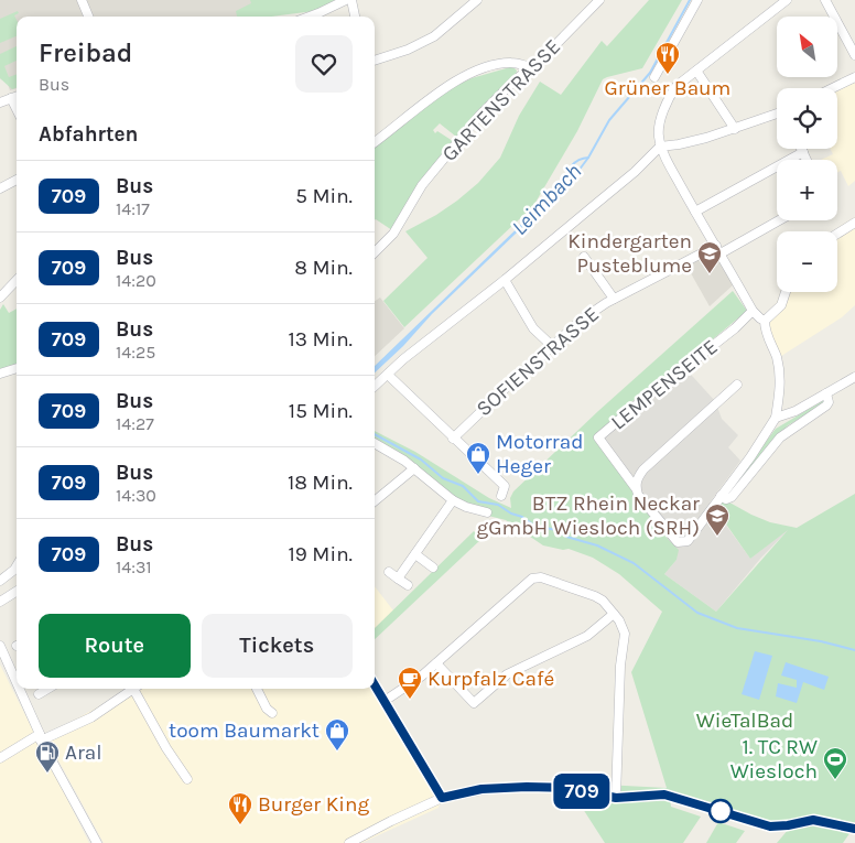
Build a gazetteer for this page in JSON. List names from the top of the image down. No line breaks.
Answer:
{"streets":{"street":["GARTENSTRASSE","SOFIENSTRASSE","LEMPENSEITE"]},"water":["Leimbach"],"parks":["WieTalBad"],"places":{"restaurant":["Grüner Baum","Burger King"],"school or university":["Kindergarten Pusteblume","BTZ Rhein Neckar gGmbH Wiesloch (SRH)"],"shop":["Motorrad Heger","toom Baumarkt"],"cafe":["Kurpfalz Café"],"fuel station":["Aral"],"sports":["1. TC RW Wiesloch"]},"lines":["bus line 709"],"north":"top left","page":{"on_map":"709","map_buttons":["+","−"],"heading":[["Freibad","Bus"],"Abfahrten"],"list":[{"mark":"709","name":"Bus","note":"14:17","value":"5 Min."},{"mark":"709","name":"Bus","note":"14:20","value":"8 Min."},{"mark":"709","name":"Bus","note":"14:25","value":"13 Min."},{"mark":"709","name":"Bus","note":"14:27","value":"15 Min."},{"mark":"709","name":"Bus","note":"14:30","value":"18 Min."},{"mark":"709","name":"Bus","note":"14:31","value":"19 Min."}],"buttons":["Route","Tickets"]}}
